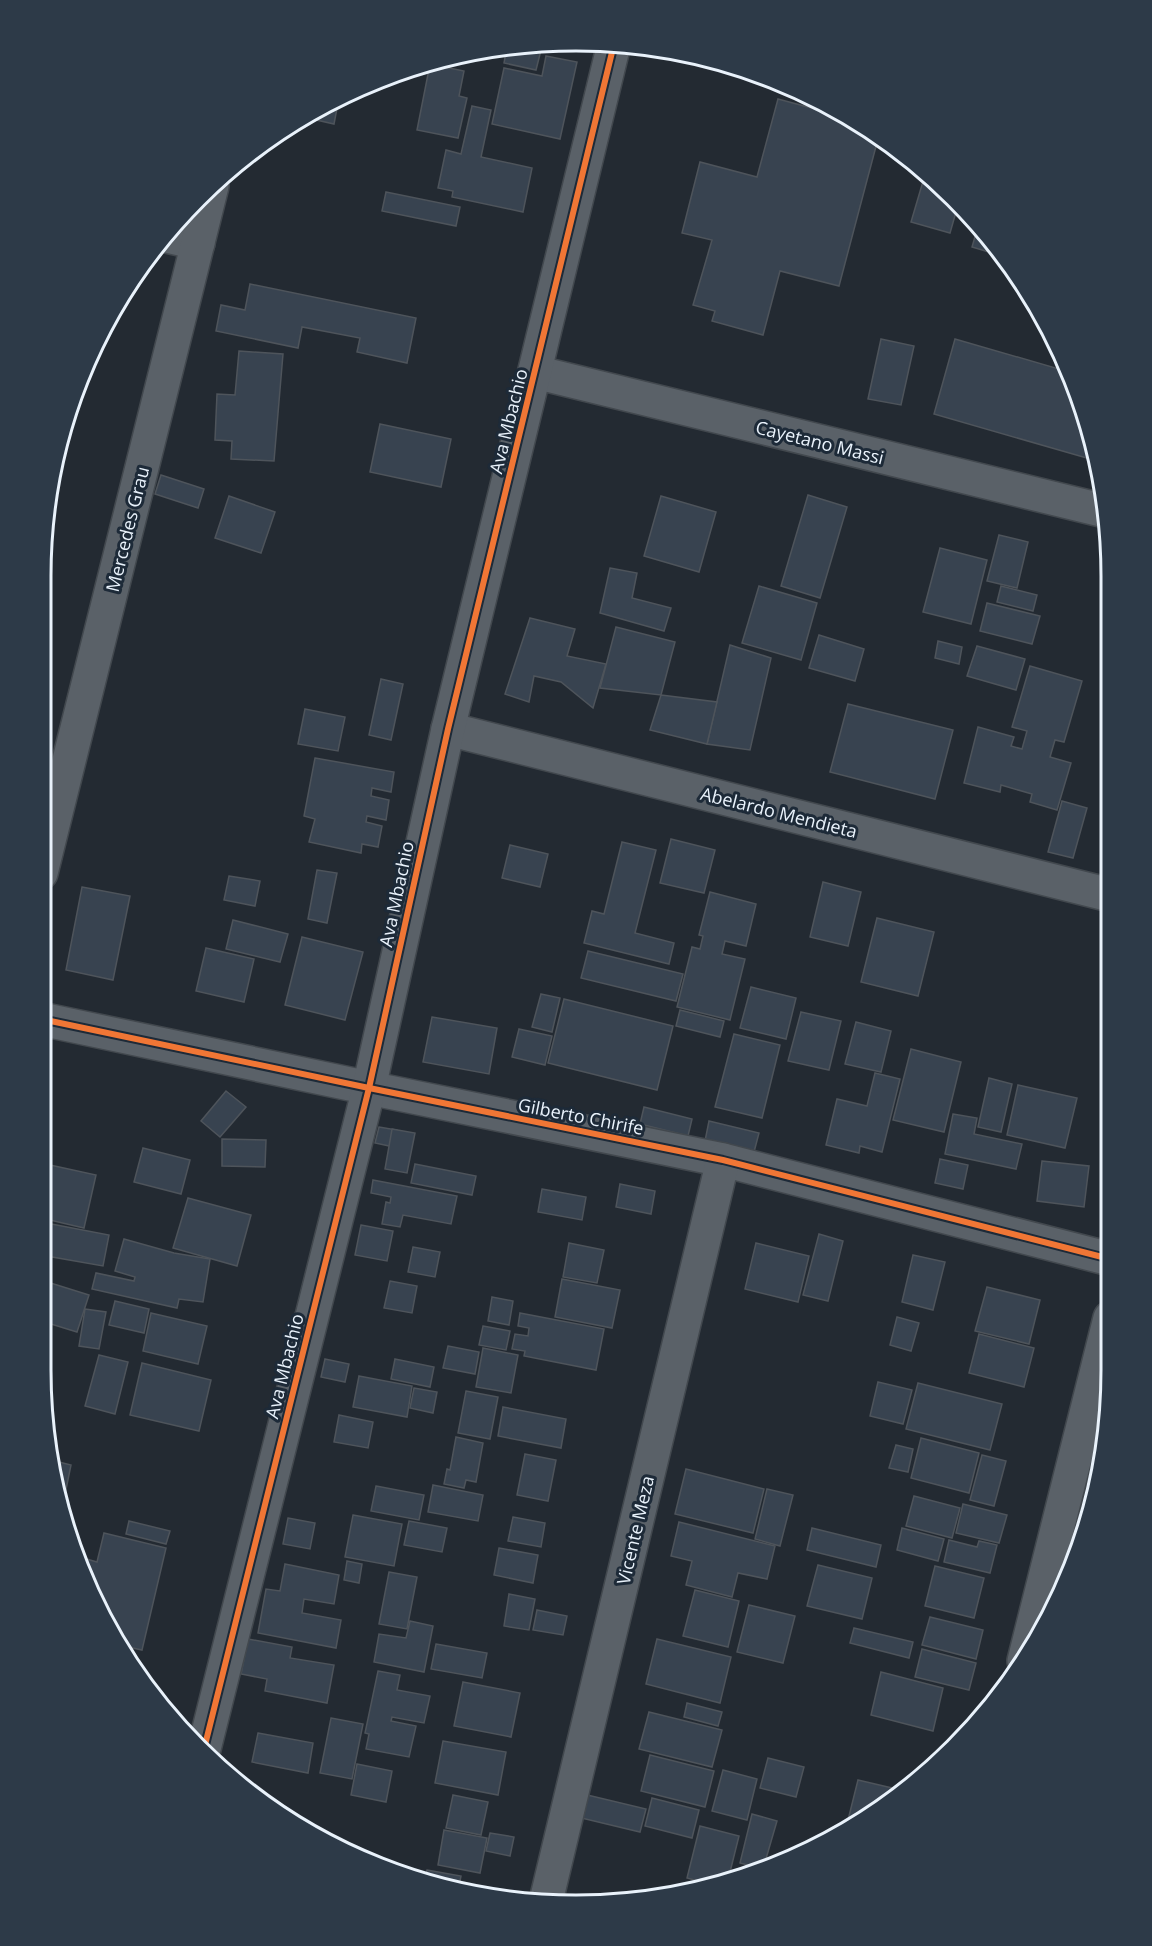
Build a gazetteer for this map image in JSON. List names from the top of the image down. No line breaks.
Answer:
{"streets":{"street":["Ava Mbachio","Cayetano Massi","Mercedes Grau","Abelardo Mendieta","Gilberto Chirife","Vicente Meza"]},"crossings":[["Ava Mbachio","Cayetano Massi"],["Ava Mbachio","Abelardo Mendieta"],["Ava Mbachio","Gilberto Chirife"],["Gilberto Chirife","Vicente Meza"]]}
